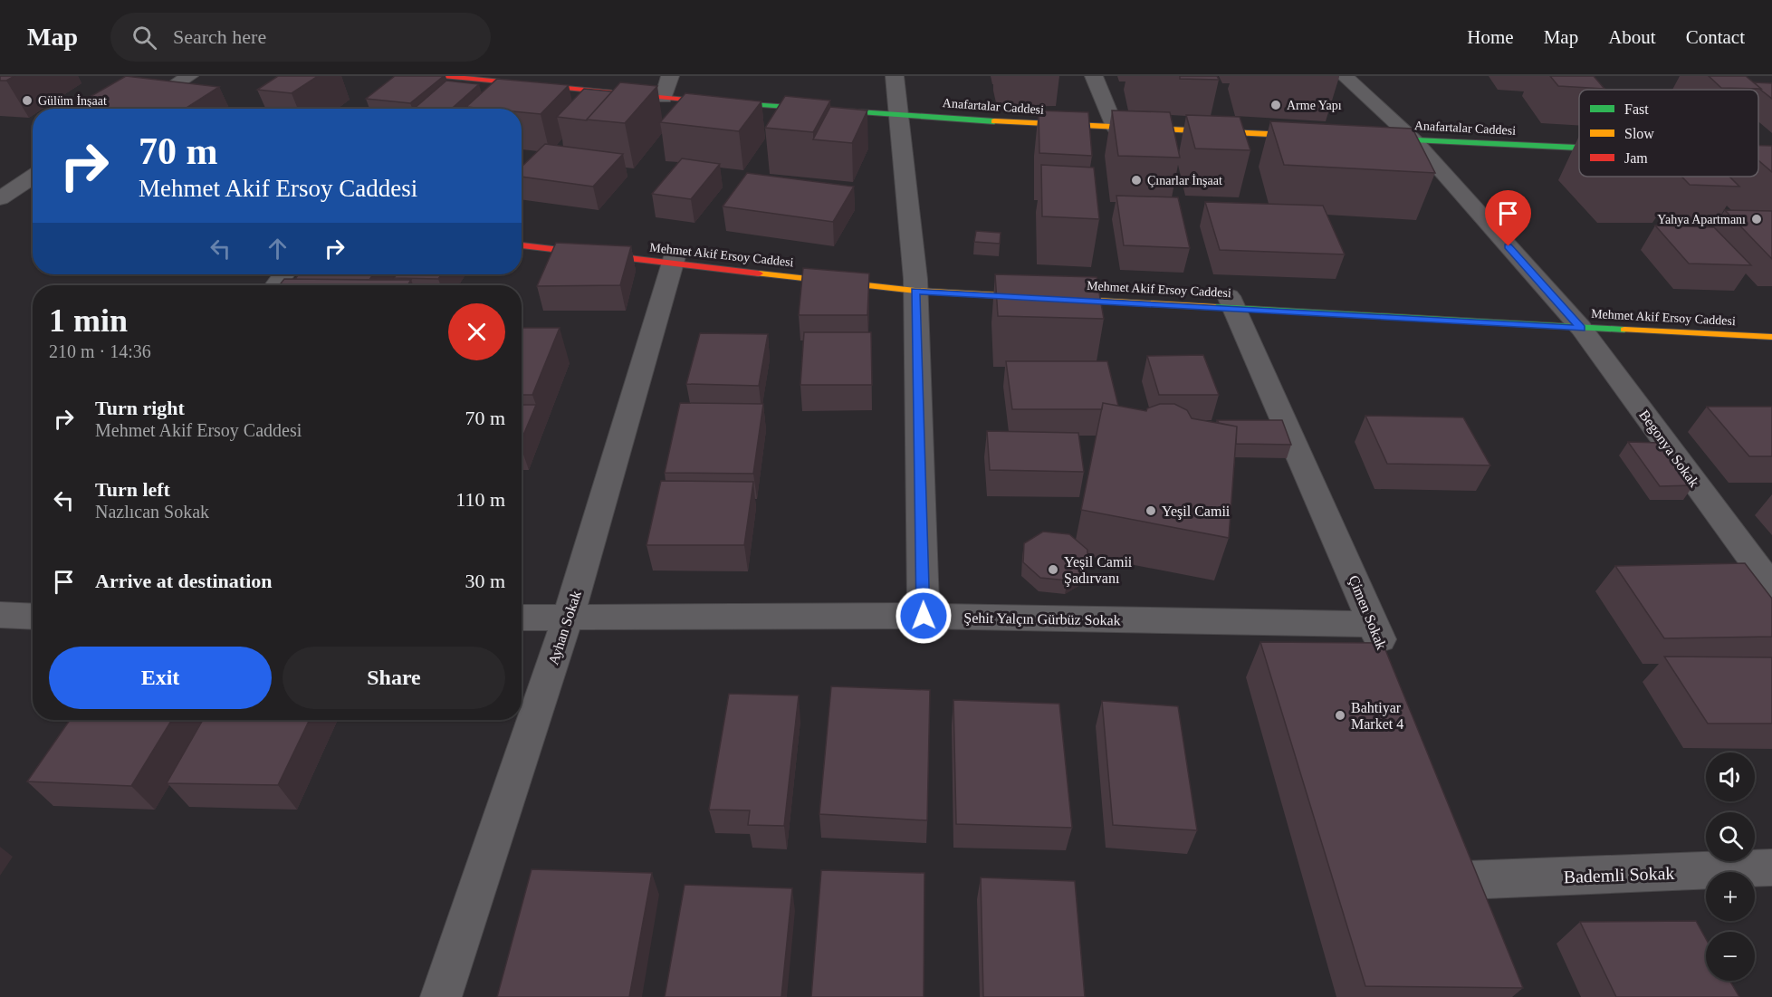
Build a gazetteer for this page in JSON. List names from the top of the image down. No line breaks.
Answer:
{"streets":{"street":["Anafartalar Caddesi","Mehmet Akif Ersoy Caddesi","Begonya Sokak","Çimen Sokak","Şehit Yalçın Gürbüz Sokak","Ayhan Sokak","Bademli Sokak"]},"crossings":[["Anafartalar Caddesi","Begonya Sokak"],["Mehmet Akif Ersoy Caddesi","Begonya Sokak"],["Mehmet Akif Ersoy Caddesi","Çimen Sokak"],["Mehmet Akif Ersoy Caddesi","Ayhan Sokak"],["Çimen Sokak","Şehit Yalçın Gürbüz Sokak"],["Şehit Yalçın Gürbüz Sokak","Ayhan Sokak"]],"places":["Gülüm İnşaat","Arme Yapı","Çınarlar İnşaat","Yahya Apartmanı","Yeşil Camii","Yeşil Camii Şadırvanı","Bahtiyar Market 4"],"legend":["Fast","Slow","Jam"],"page":{"header":"Map","search":"Search here","nav":["Home","Map","About","Contact"],"turn":["70 m","Mehmet Akif Ersoy Caddesi"],"heading":["1 min","210 m · 14:36"],"list":[{"name":"Turn right","note":"Mehmet Akif Ersoy Caddesi","value":"70 m"},{"name":"Turn left","note":"Nazlıcan Sokak","value":"110 m"},{"name":"Arrive at destination","value":"30 m"}],"buttons":["Exit","Share"],"map_buttons":["+","−"]}}
